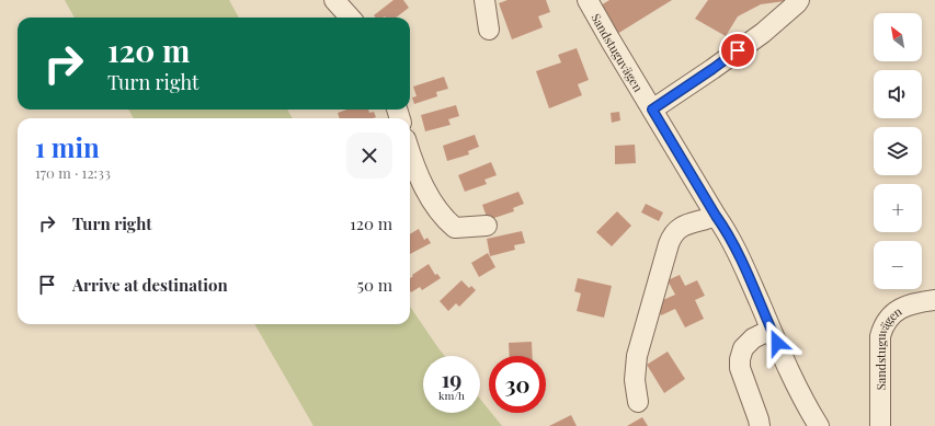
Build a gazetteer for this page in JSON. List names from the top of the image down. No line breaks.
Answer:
{"streets":{"street":["Sandstuguvägen"]},"north":"top left","page":{"map_buttons":["+","−"],"turn":["120 m","Turn right"],"heading":["1 min","170 m · 12:33"],"list":[{"name":"Turn right","value":"120 m"},{"name":"Arrive at destination","value":"50 m"}],"speed":"19 km/h","limit":"30"}}
